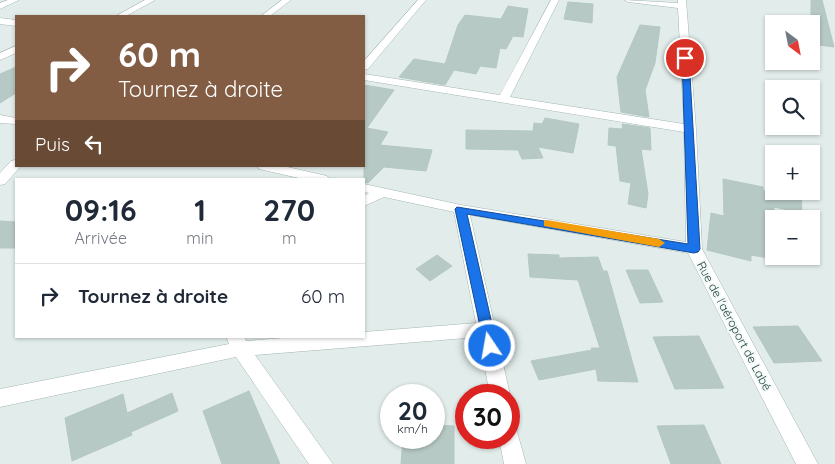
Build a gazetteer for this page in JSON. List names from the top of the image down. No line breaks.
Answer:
{"streets":{"street":["Rue de l'aéroport de Labé"]},"north":"bottom right","page":{"map_buttons":["+","−"],"turn":["60 m","Tournez à droite"],"then":"Puis","eta":["09:16","Arrivée","1","min","270","m"],"list":[{"name":"Tournez à droite","value":"60 m"}],"speed":"20 km/h","limit":"30"}}
